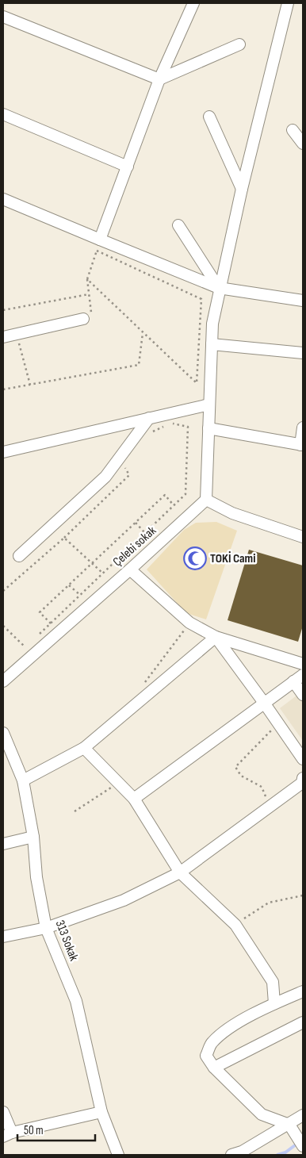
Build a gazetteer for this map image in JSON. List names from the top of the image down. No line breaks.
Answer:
{"streets":{"street":["Çelebi sokak","313 Sokak"]},"places":{"mosque":["TOKİ Cami"]},"scale_bar":"50 m"}
